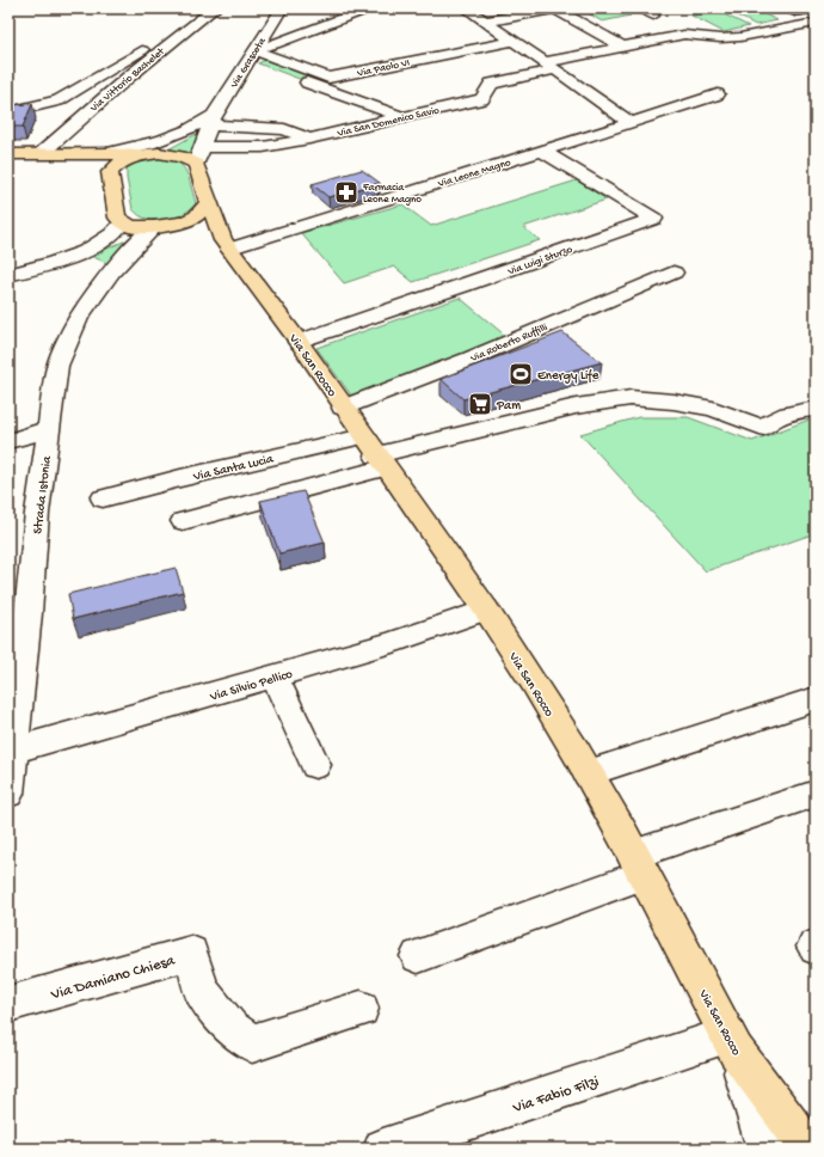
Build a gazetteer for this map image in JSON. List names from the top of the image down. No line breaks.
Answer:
{"streets":{"main road":["Via San Rocco"],"street":["Via Grasceta","Via Paolo VI","Via Vittorio Bachelet","Via San Domenico Savio","Via Leone Magno","Via Luigi Sturzo","Via Roberto Ruffilli","Via Santa Lucia","Strada Istonia","Via Silvio Pellico","Via Damiano Chiesa","Via Fabio Filzi"]},"crossings":[["Via Grasceta","Via San Domenico Savio"],["Via Grasceta","Strada Istonia"],["Via Leone Magno","Via Luigi Sturzo"],["Via Leone Magno","Via San Rocco"],["Via Luigi Sturzo","Via San Rocco"],["Via Roberto Ruffilli","Via San Rocco"],["Via San Rocco","Via Santa Lucia"],["Via San Rocco","Via Silvio Pellico"],["Via San Rocco","Via Fabio Filzi"],["Strada Istonia","Via Silvio Pellico"]],"places":{"pharmacy":["Farmacia Leone Magno"],"sports":["Energy Life"],"supermarket":["Pam"]}}
